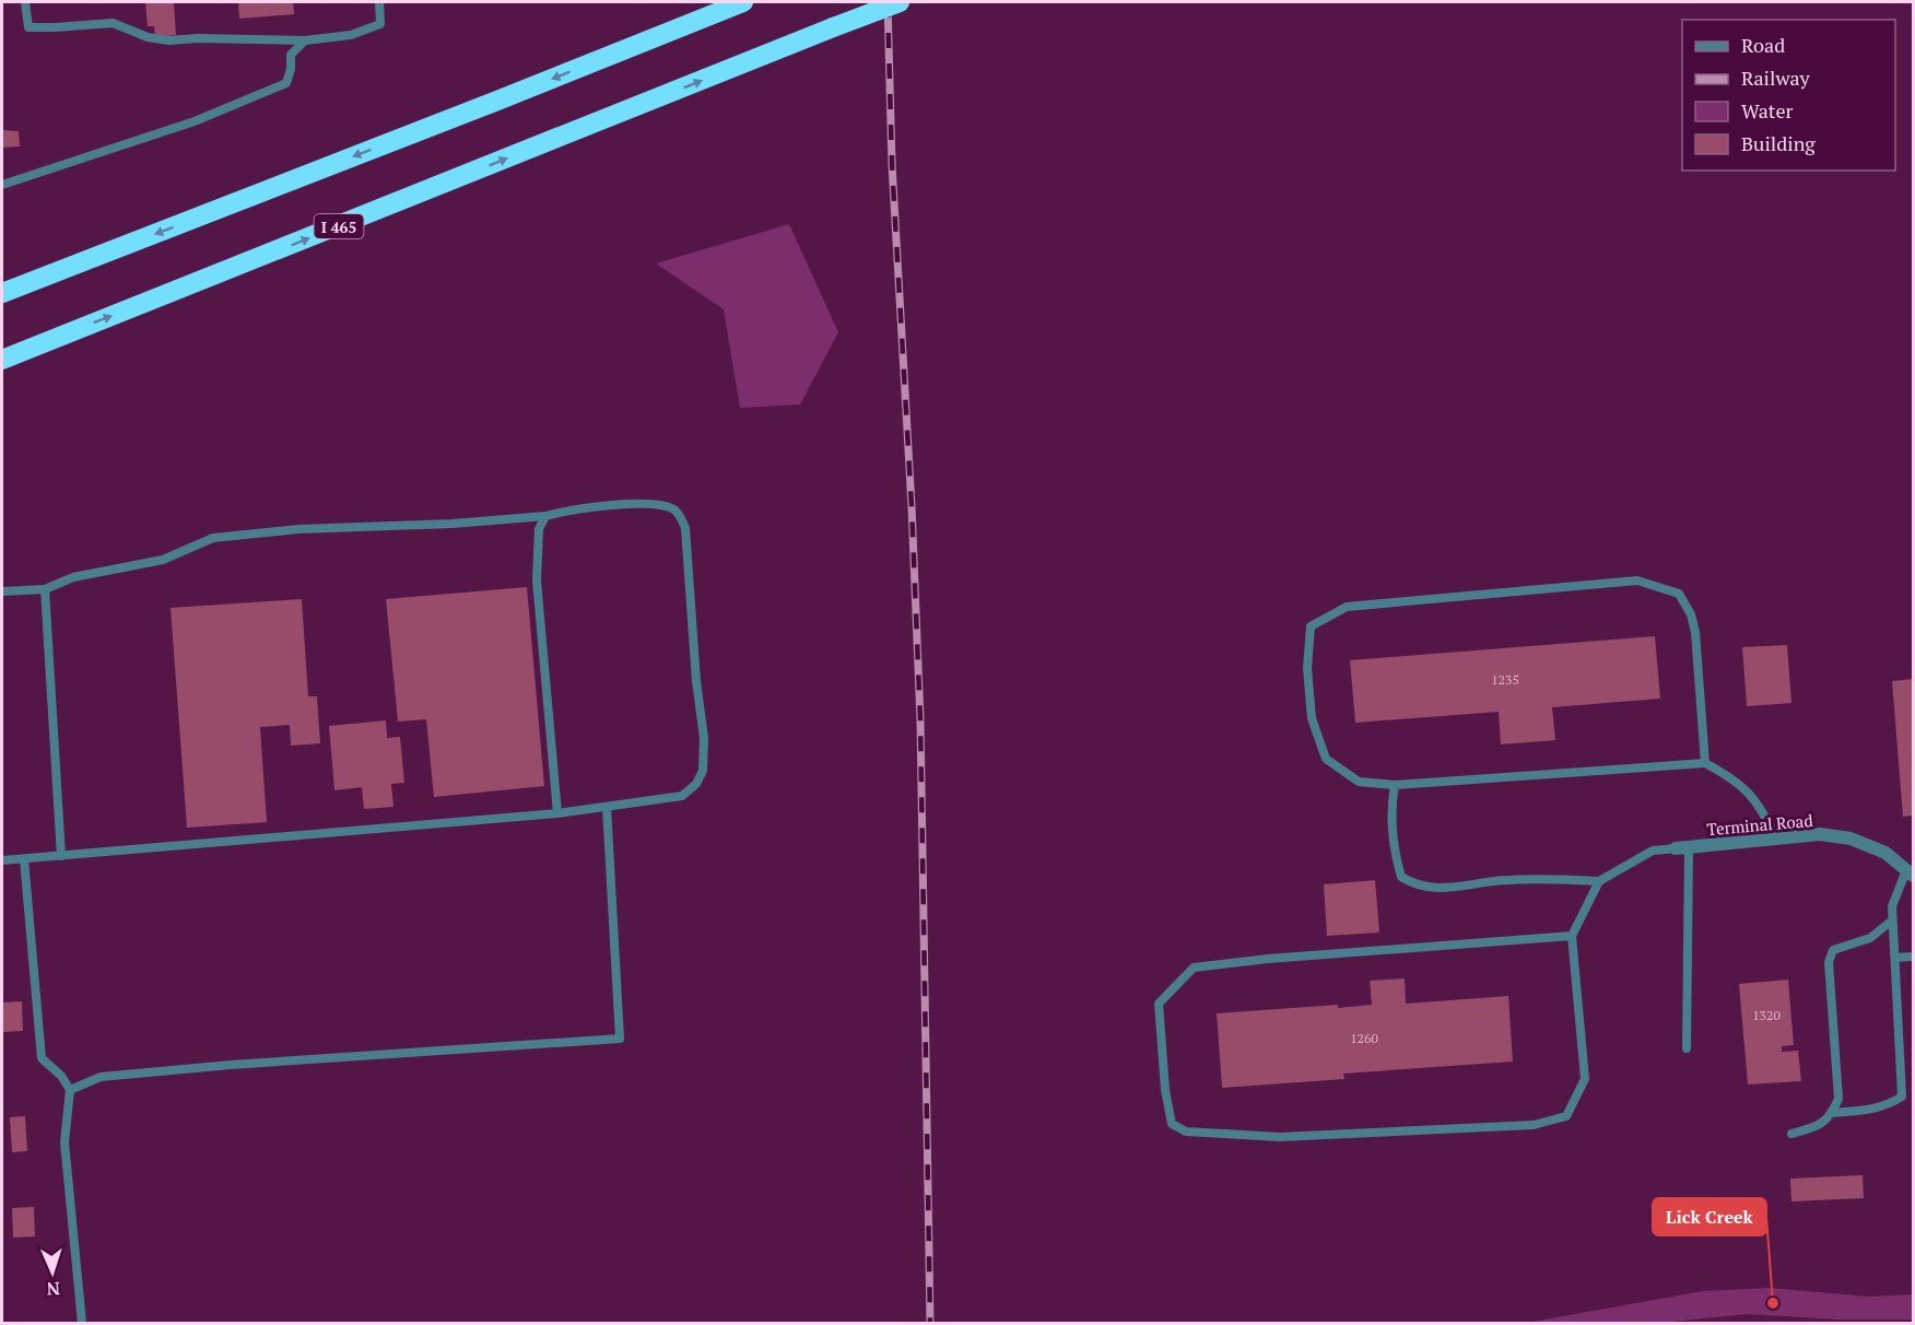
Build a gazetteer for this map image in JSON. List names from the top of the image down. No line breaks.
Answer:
{"streets":{"highway":["I 465"],"street":["Terminal Road"]},"places":["Lick Creek"],"house_numbers":["1235","1320","1260"],"legend":["Road","Railway","Water","Building"],"north":"bottom"}
